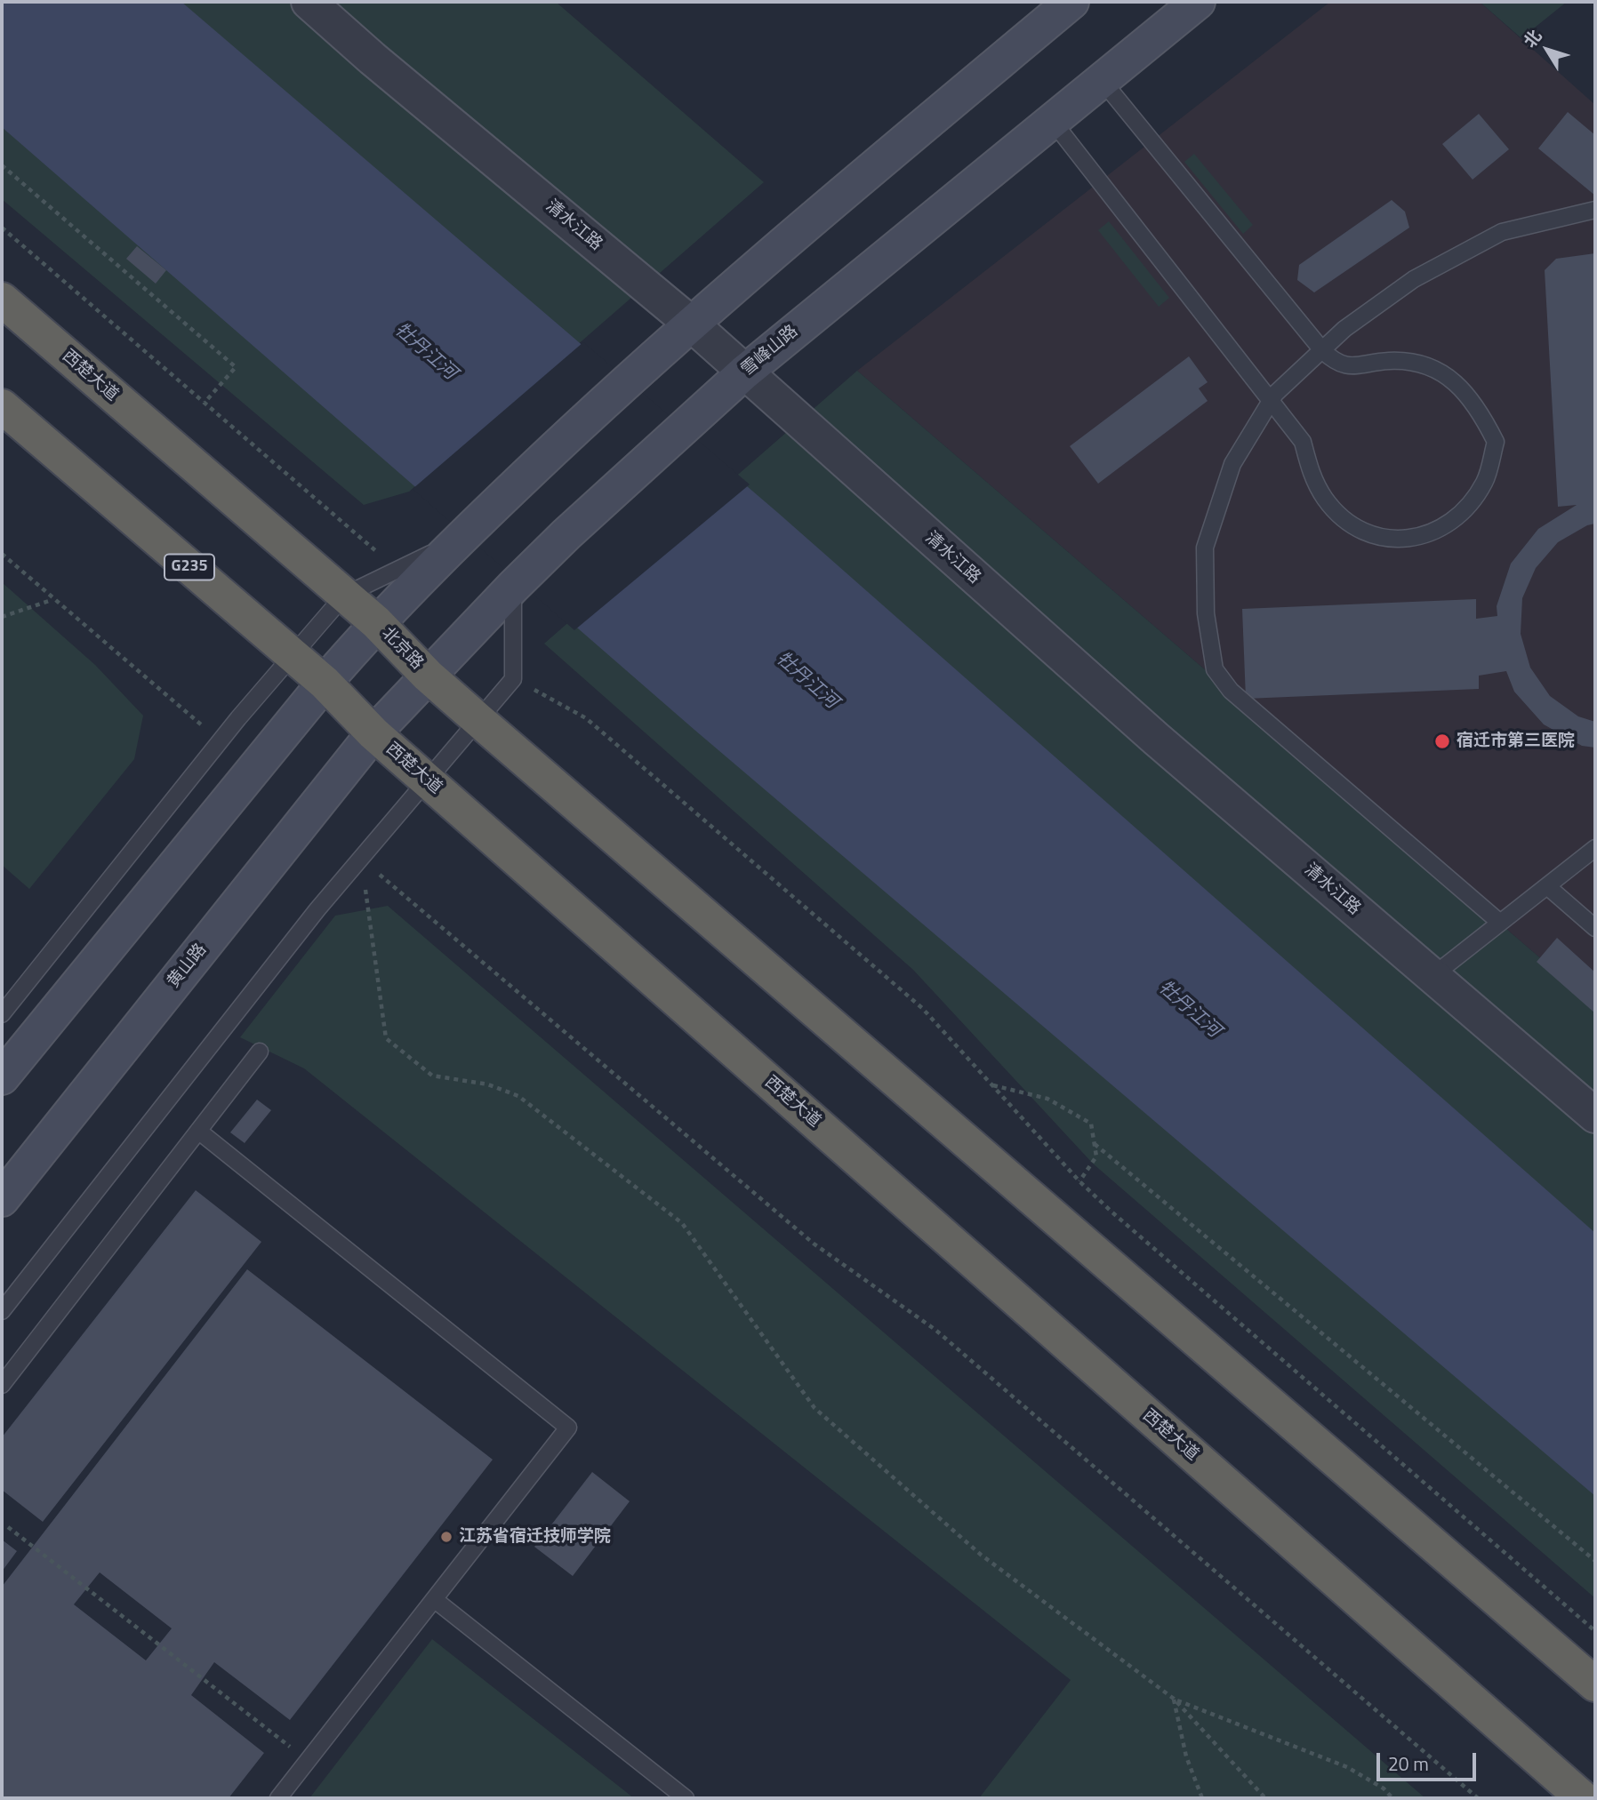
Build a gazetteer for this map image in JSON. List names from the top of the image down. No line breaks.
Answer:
{"streets":{"highway":["西楚大道","G235","北京路"],"main road":["雪峰山路","黄山路"],"street":["清水江路"]},"crossings":[["清水江路","雪峰山路"],["雪峰山路","西楚大道"],["雪峰山路","北京路"],["雪峰山路","黄山路"],["西楚大道","北京路"],["西楚大道","黄山路"]],"water":["牡丹江河"],"places":["宿迁市第三医院","江苏省宿迁技师学院"],"scale_bar":"20 m","north":"top left"}
